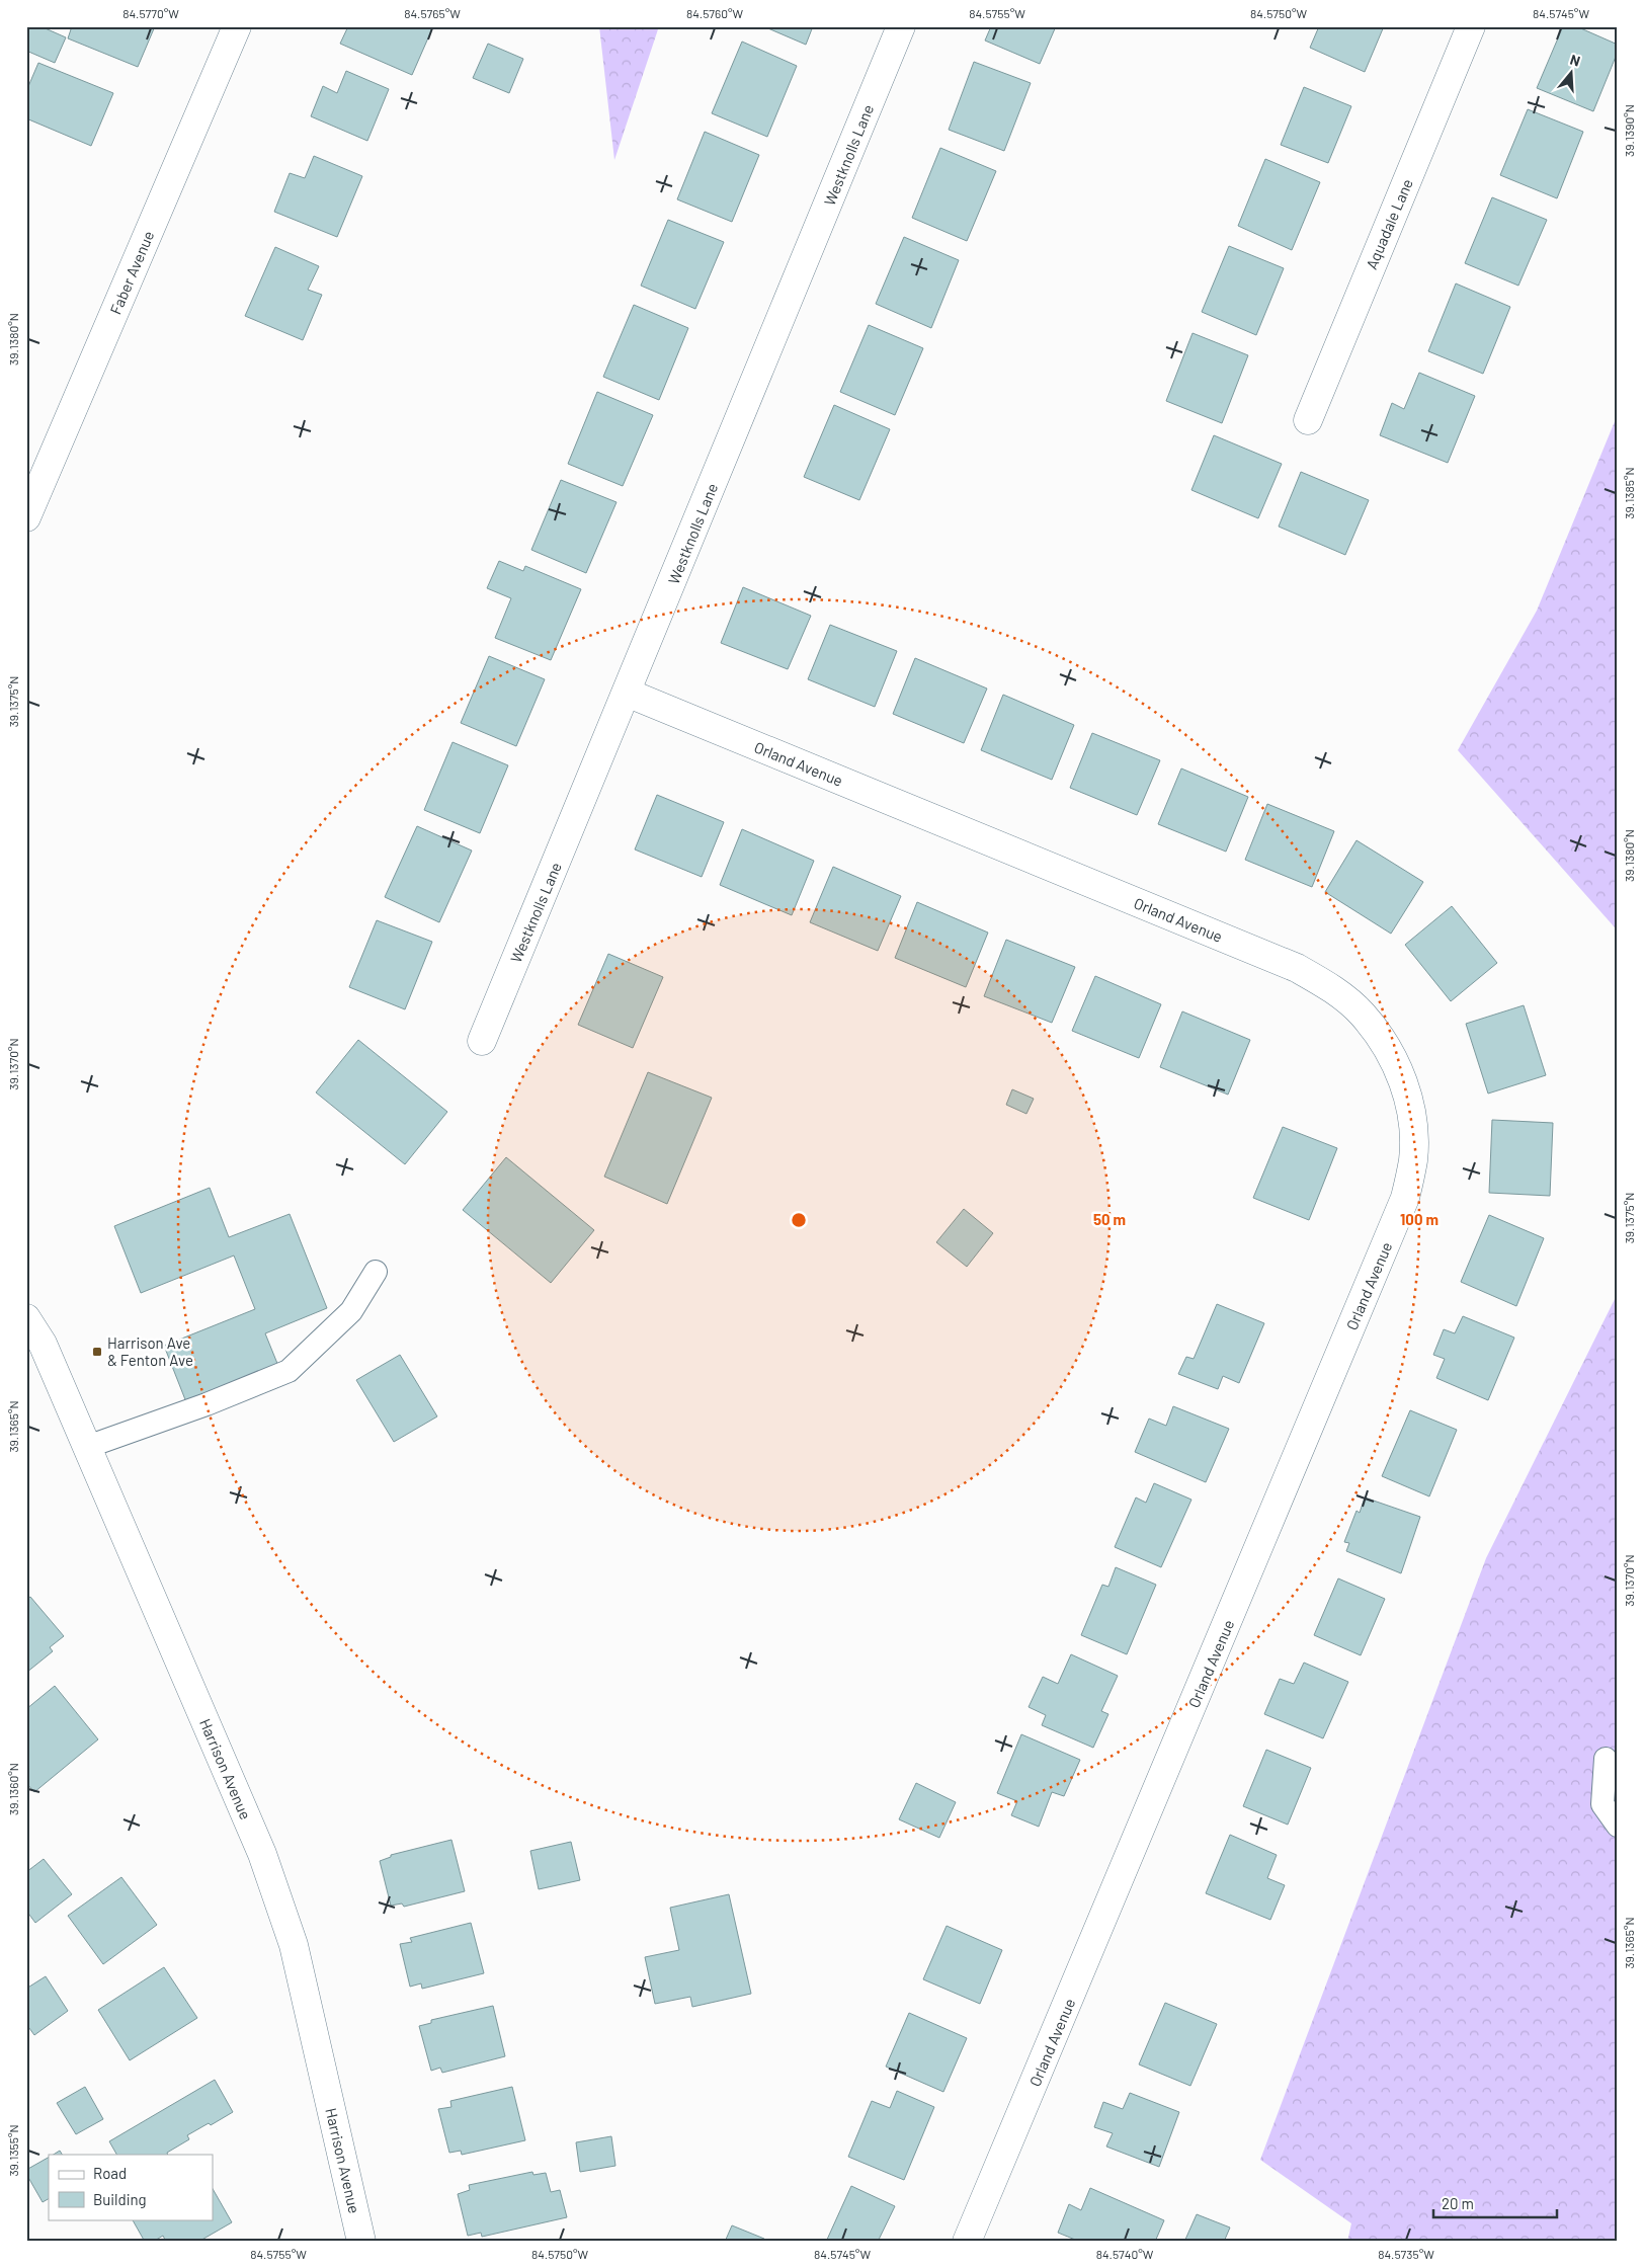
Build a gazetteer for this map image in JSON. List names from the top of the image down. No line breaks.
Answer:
{"streets":{"street":["Westknolls Lane","Aquadale Lane","Faber Avenue","Orland Avenue","Harrison Avenue"]},"crossings":[["Westknolls Lane","Orland Avenue"]],"places":{"transit":["Harrison Ave & Fenton Ave"]},"legend":["Road","Building"],"scale_bar":"20 m","north":"top","coordinates":["84.5770°W","84.5765°W","84.5760°W","84.5755°W","84.5750°W","84.5745°W","39.1390°N","39.1380°N","39.1385°N","39.1375°N","39.1370°N","39.1365°N","39.1360°N","39.1355°N","84.5740°W","84.5735°W"],"rings":["50 m","100 m"]}
